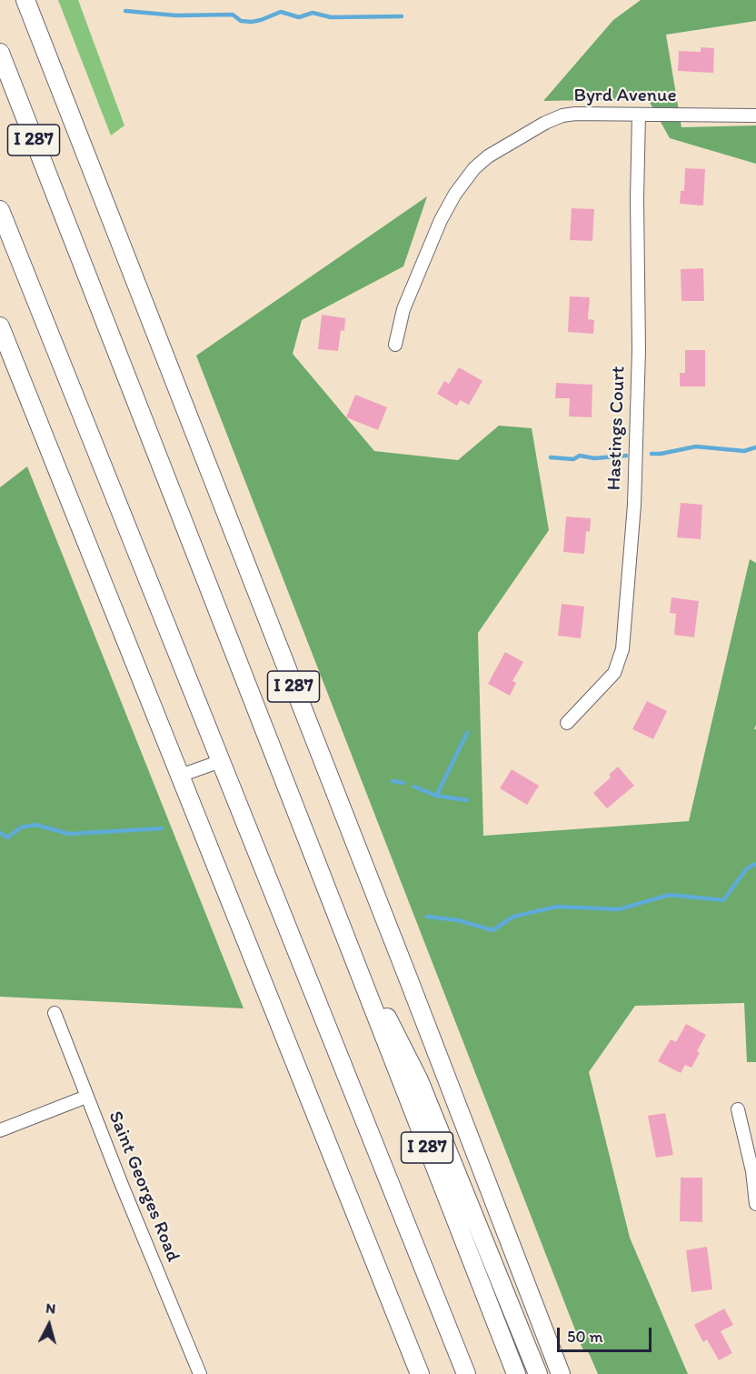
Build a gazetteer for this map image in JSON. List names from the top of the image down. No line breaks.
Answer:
{"streets":{"highway":["I 287"],"street":["Byrd Avenue","Hastings Court","Saint Georges Road"]},"crossings":[["Byrd Avenue","Hastings Court"]],"scale_bar":"50 m","north":"top"}
